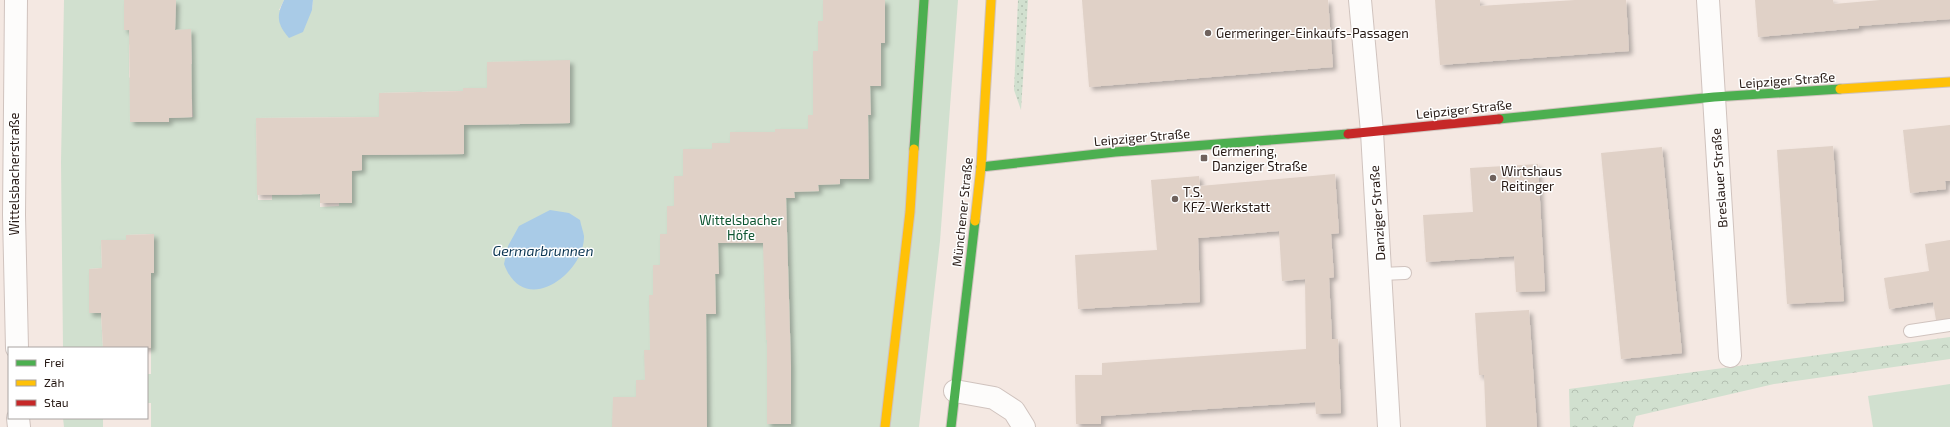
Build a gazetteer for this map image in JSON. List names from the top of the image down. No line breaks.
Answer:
{"streets":{"street":["Leipziger Straße","Wittelsbacherstraße","Breslauer Straße","Münchener Straße","Danziger Straße"]},"crossings":[["Leipziger Straße","Breslauer Straße"],["Leipziger Straße","Münchener Straße"],["Leipziger Straße","Danziger Straße"]],"water":["Germarbrunnen"],"parks":["Wittelsbacher Höfe"],"places":{"other":["Germeringer-Einkaufs-Passagen","Wirtshaus Reitinger","T.S. KFZ-Werkstatt"],"transit":["Germering, Danziger Straße"]},"legend":["Frei","Zäh","Stau"]}
